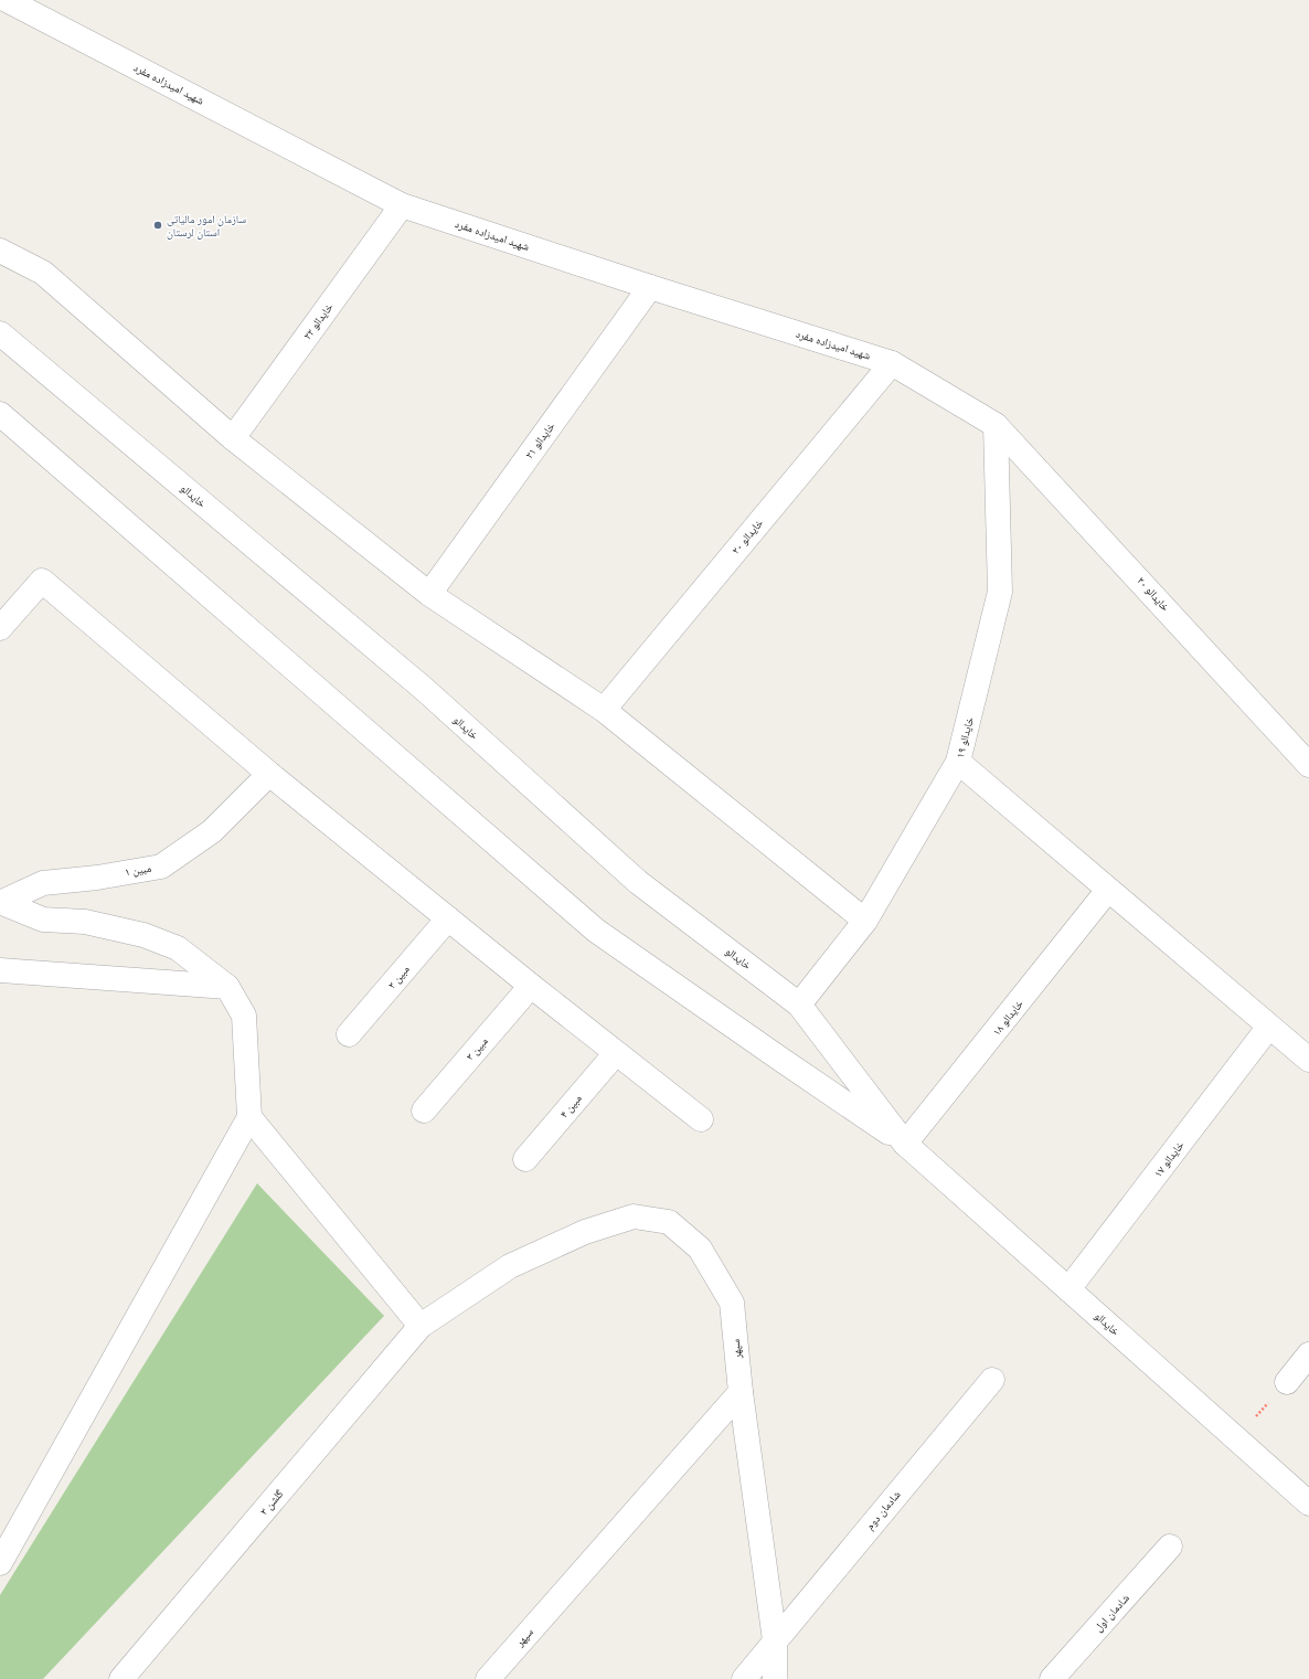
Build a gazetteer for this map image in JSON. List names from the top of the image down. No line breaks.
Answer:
{"streets":{"street":["شهید امیدزاده مفرد","خایدالو ۲۲","خایدالو ۲۱","خایدالو","خایدالو ۲۰","خایدالو ۱۹","مبین ۱","مبین ۲","خایدالو ۱۸","مبین ۳","مبین ۴","خایدالو ۱۷","سپهر","گلشن ۳","شادمان دوم","شادمان اول"]},"crossings":[["شهید امیدزاده مفرد","خایدالو ۲۲"],["شهید امیدزاده مفرد","خایدالو ۲۱"],["شهید امیدزاده مفرد","خایدالو ۲۰"],["شهید امیدزاده مفرد","خایدالو ۱۹"],["خایدالو","خایدالو ۱۹"],["خایدالو","خایدالو ۱۸"],["خایدالو","خایدالو ۱۷"],["خایدالو ۲۰","خایدالو ۱۹"],["سپهر","گلشن ۳"]],"places":["سازمان امور مالیاتی استان لرستان"]}
